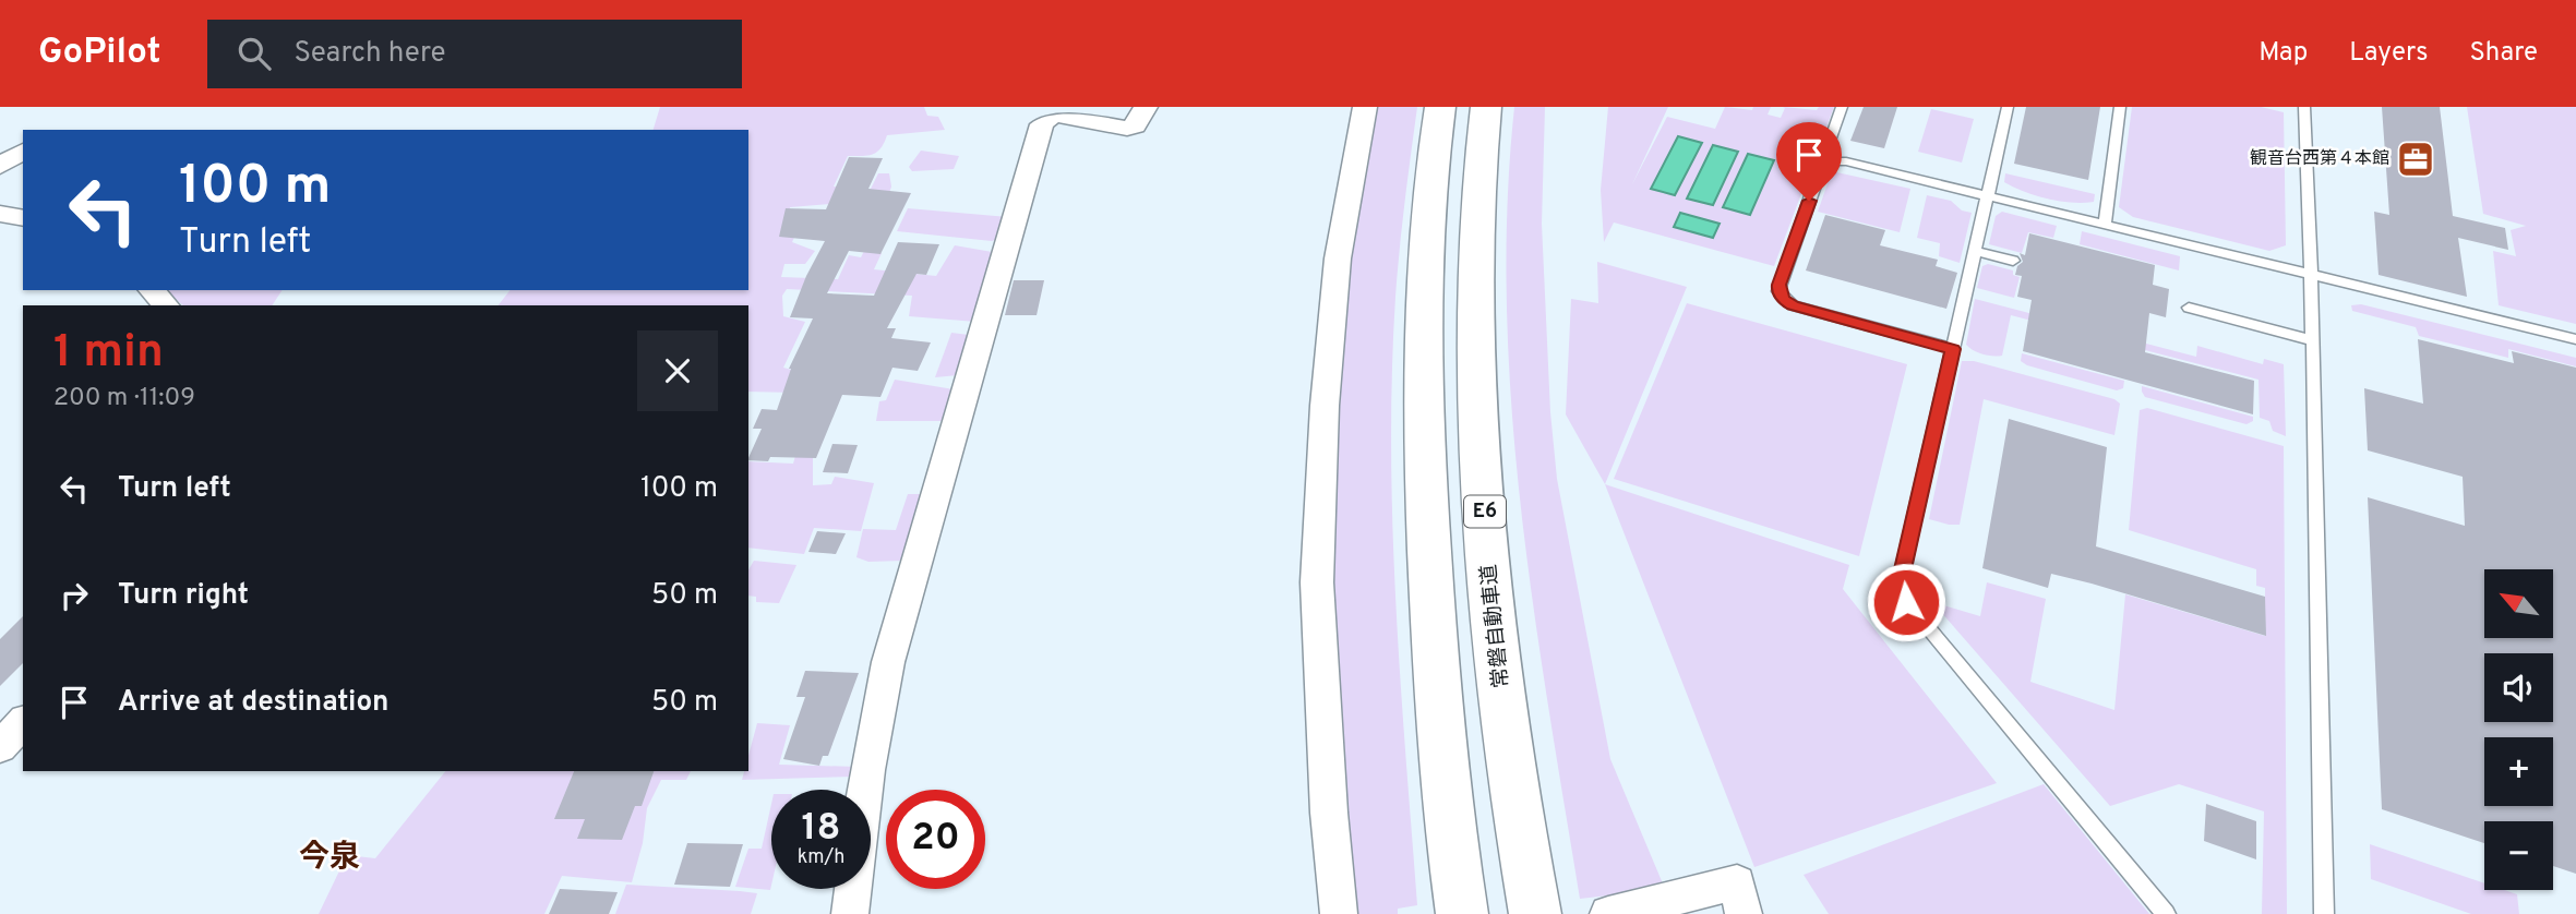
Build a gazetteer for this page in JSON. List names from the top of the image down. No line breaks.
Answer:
{"streets":{"highway":["E6","常磐自動車道"]},"districts":["今泉"],"places":{"office":["観音台西第４本館"]},"north":"top left","page":{"header":"GoPilot","search":"Search here","nav":["Map","Layers","Share"],"turn":["100 m","Turn left"],"heading":["1 min","200 m · 11:09"],"list":[{"name":"Turn left","value":"100 m"},{"name":"Turn right","value":"50 m"},{"name":"Arrive at destination","value":"50 m"}],"map_buttons":["+","−"],"speed":"18 km/h","limit":"20"}}
